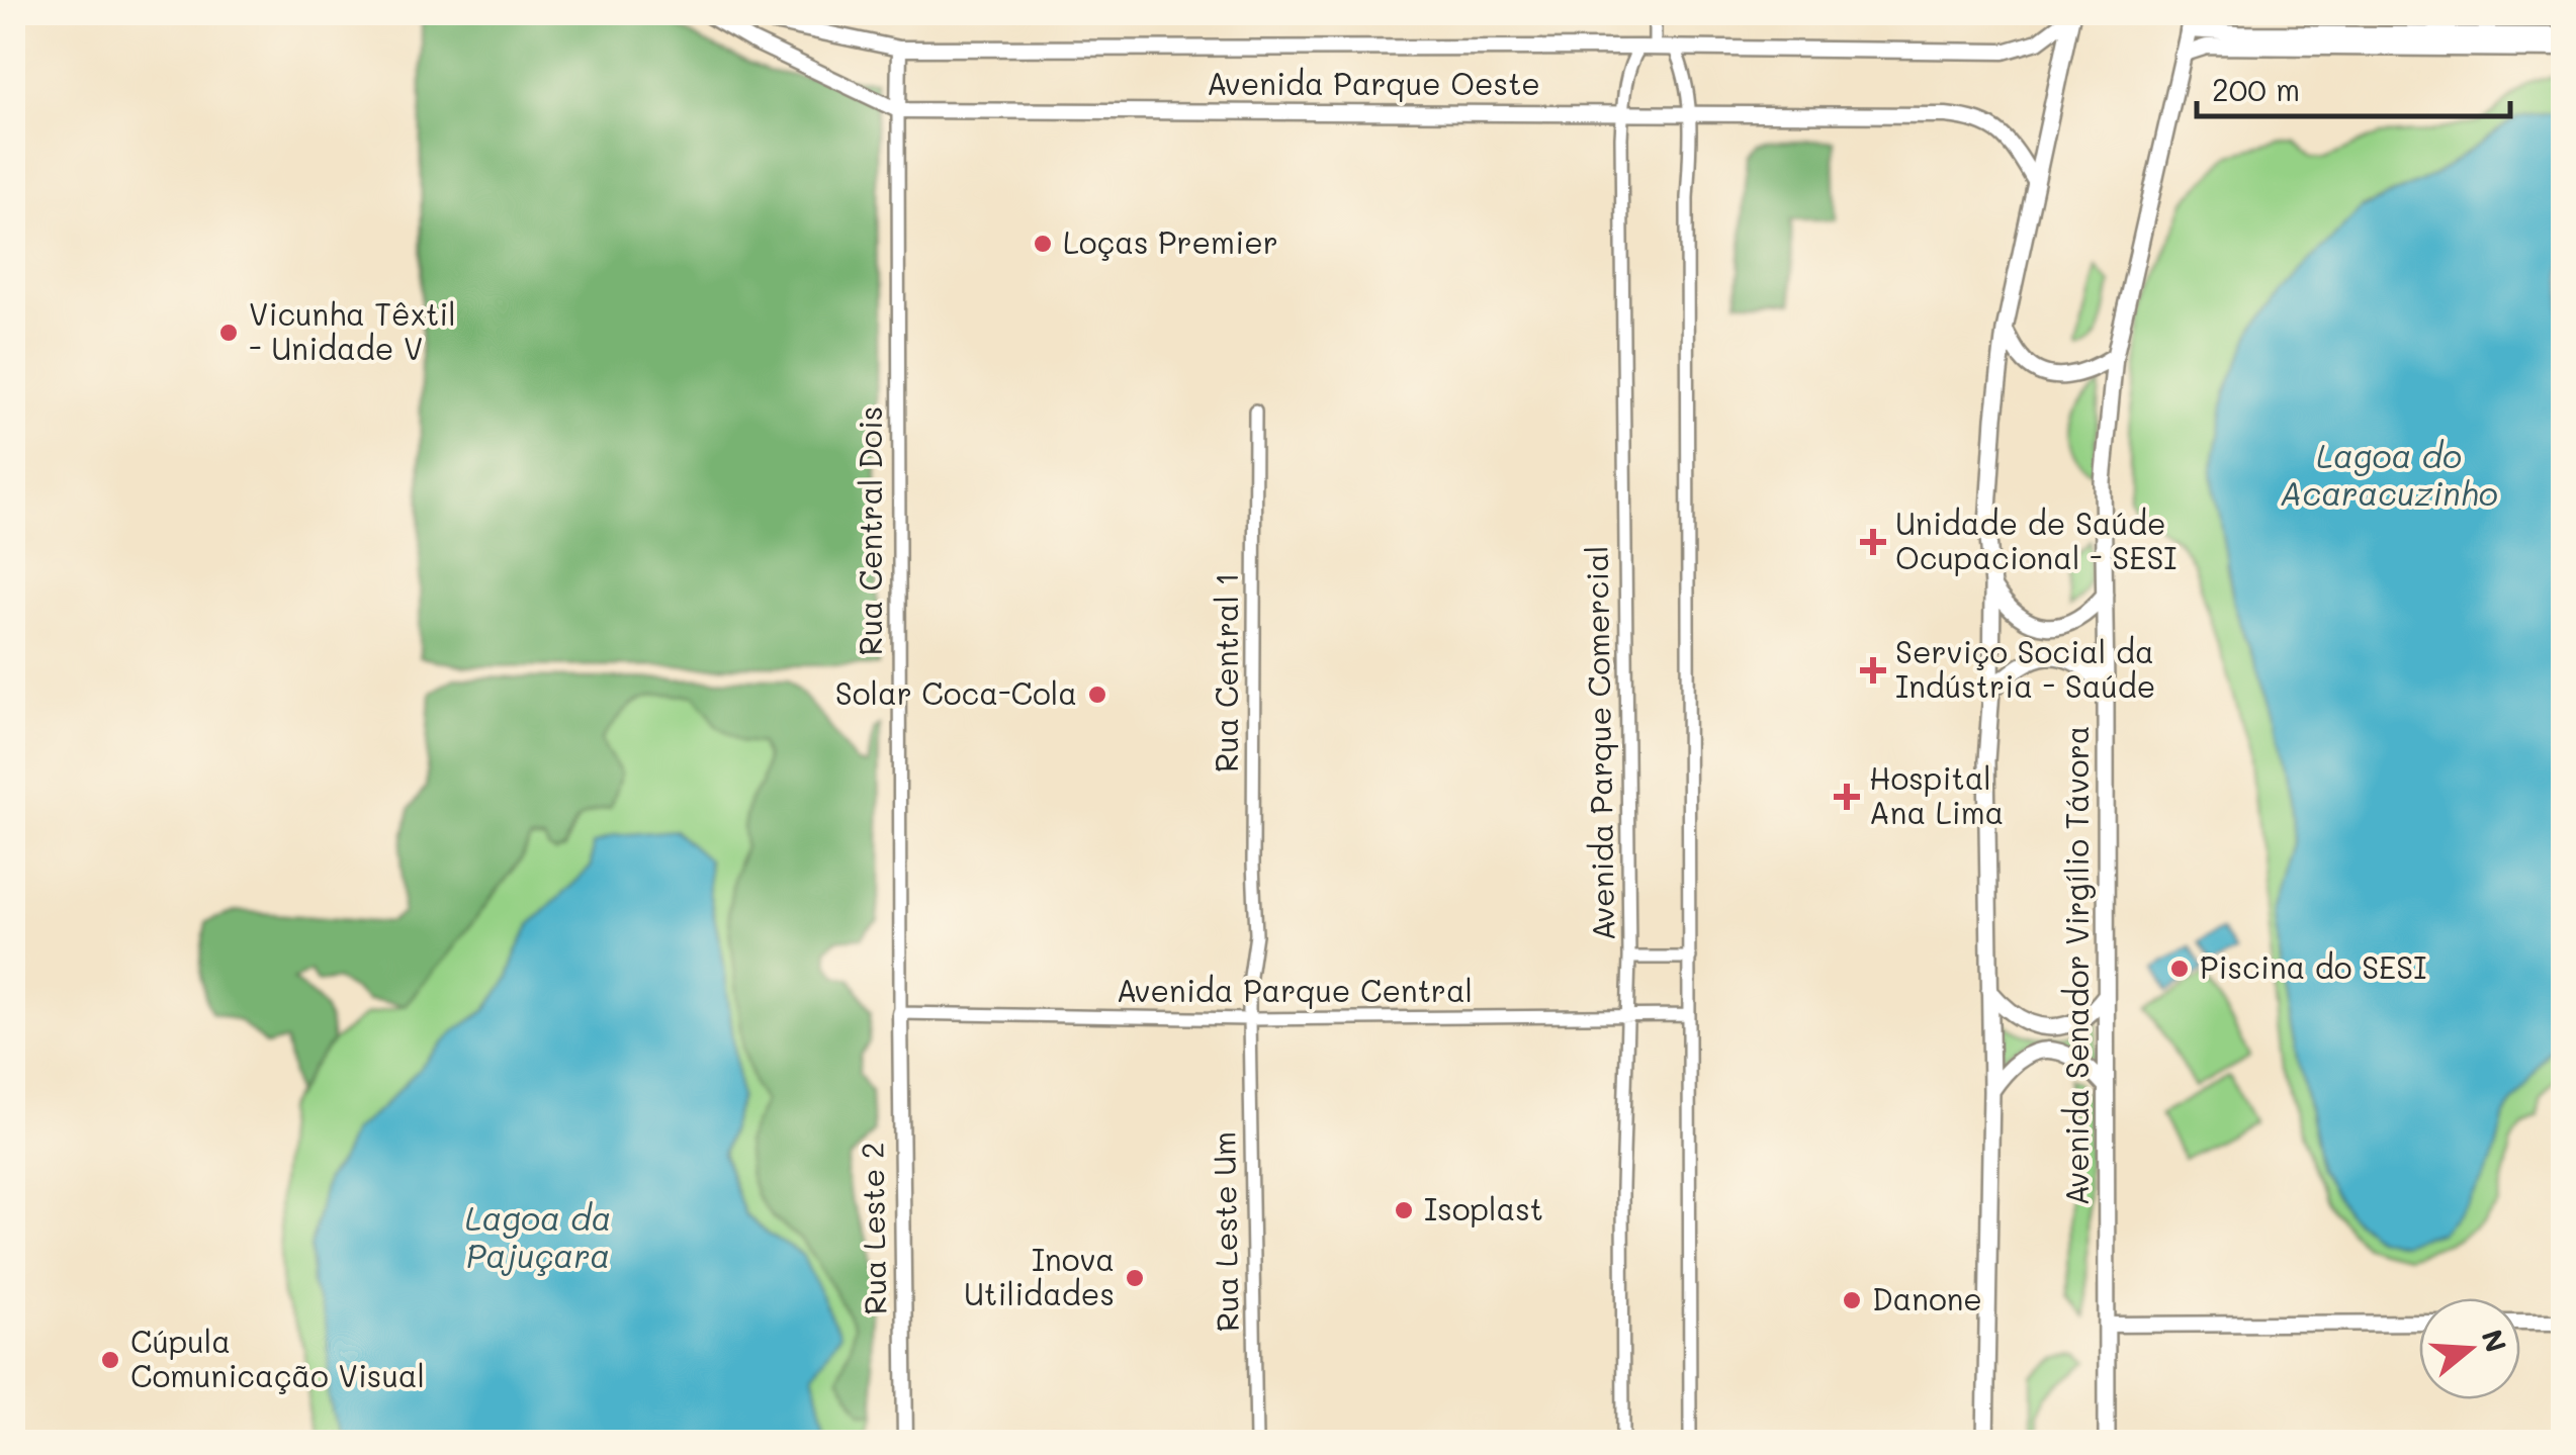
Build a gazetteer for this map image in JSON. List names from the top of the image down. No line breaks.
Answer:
{"streets":{"main road":["Avenida Senador Virgílio Távora"],"street":["Avenida Parque Oeste","Rua Central Dois","Rua Central 1","Avenida Parque Comercial","Avenida Parque Central","Rua Leste 2","Rua Leste Um"]},"crossings":[["Avenida Parque Oeste","Rua Central Dois"],["Avenida Parque Oeste","Avenida Parque Comercial"],["Rua Central Dois","Avenida Parque Central"],["Rua Central Dois","Rua Leste 2"],["Rua Central 1","Avenida Parque Central"],["Rua Central 1","Rua Leste Um"],["Avenida Parque Comercial","Avenida Parque Central"],["Avenida Parque Central","Rua Leste 2"],["Avenida Parque Central","Rua Leste Um"]],"water":["Lagoa do Acaracuzinho","Lagoa da Pajuçara"],"places":{"other":["Loças Premier","Vicunha Têxtil - Unidade V","Solar Coca-Cola","Piscina do SESI","Isoplast","Inova Utilidades","Danone","Cúpula Comunicação Visual"],"health":["Unidade de Saúde Ocupacional - SESI","Serviço Social da Indústria - Saúde","Hospital Ana Lima"]},"scale_bar":"200 m","north":"right"}
